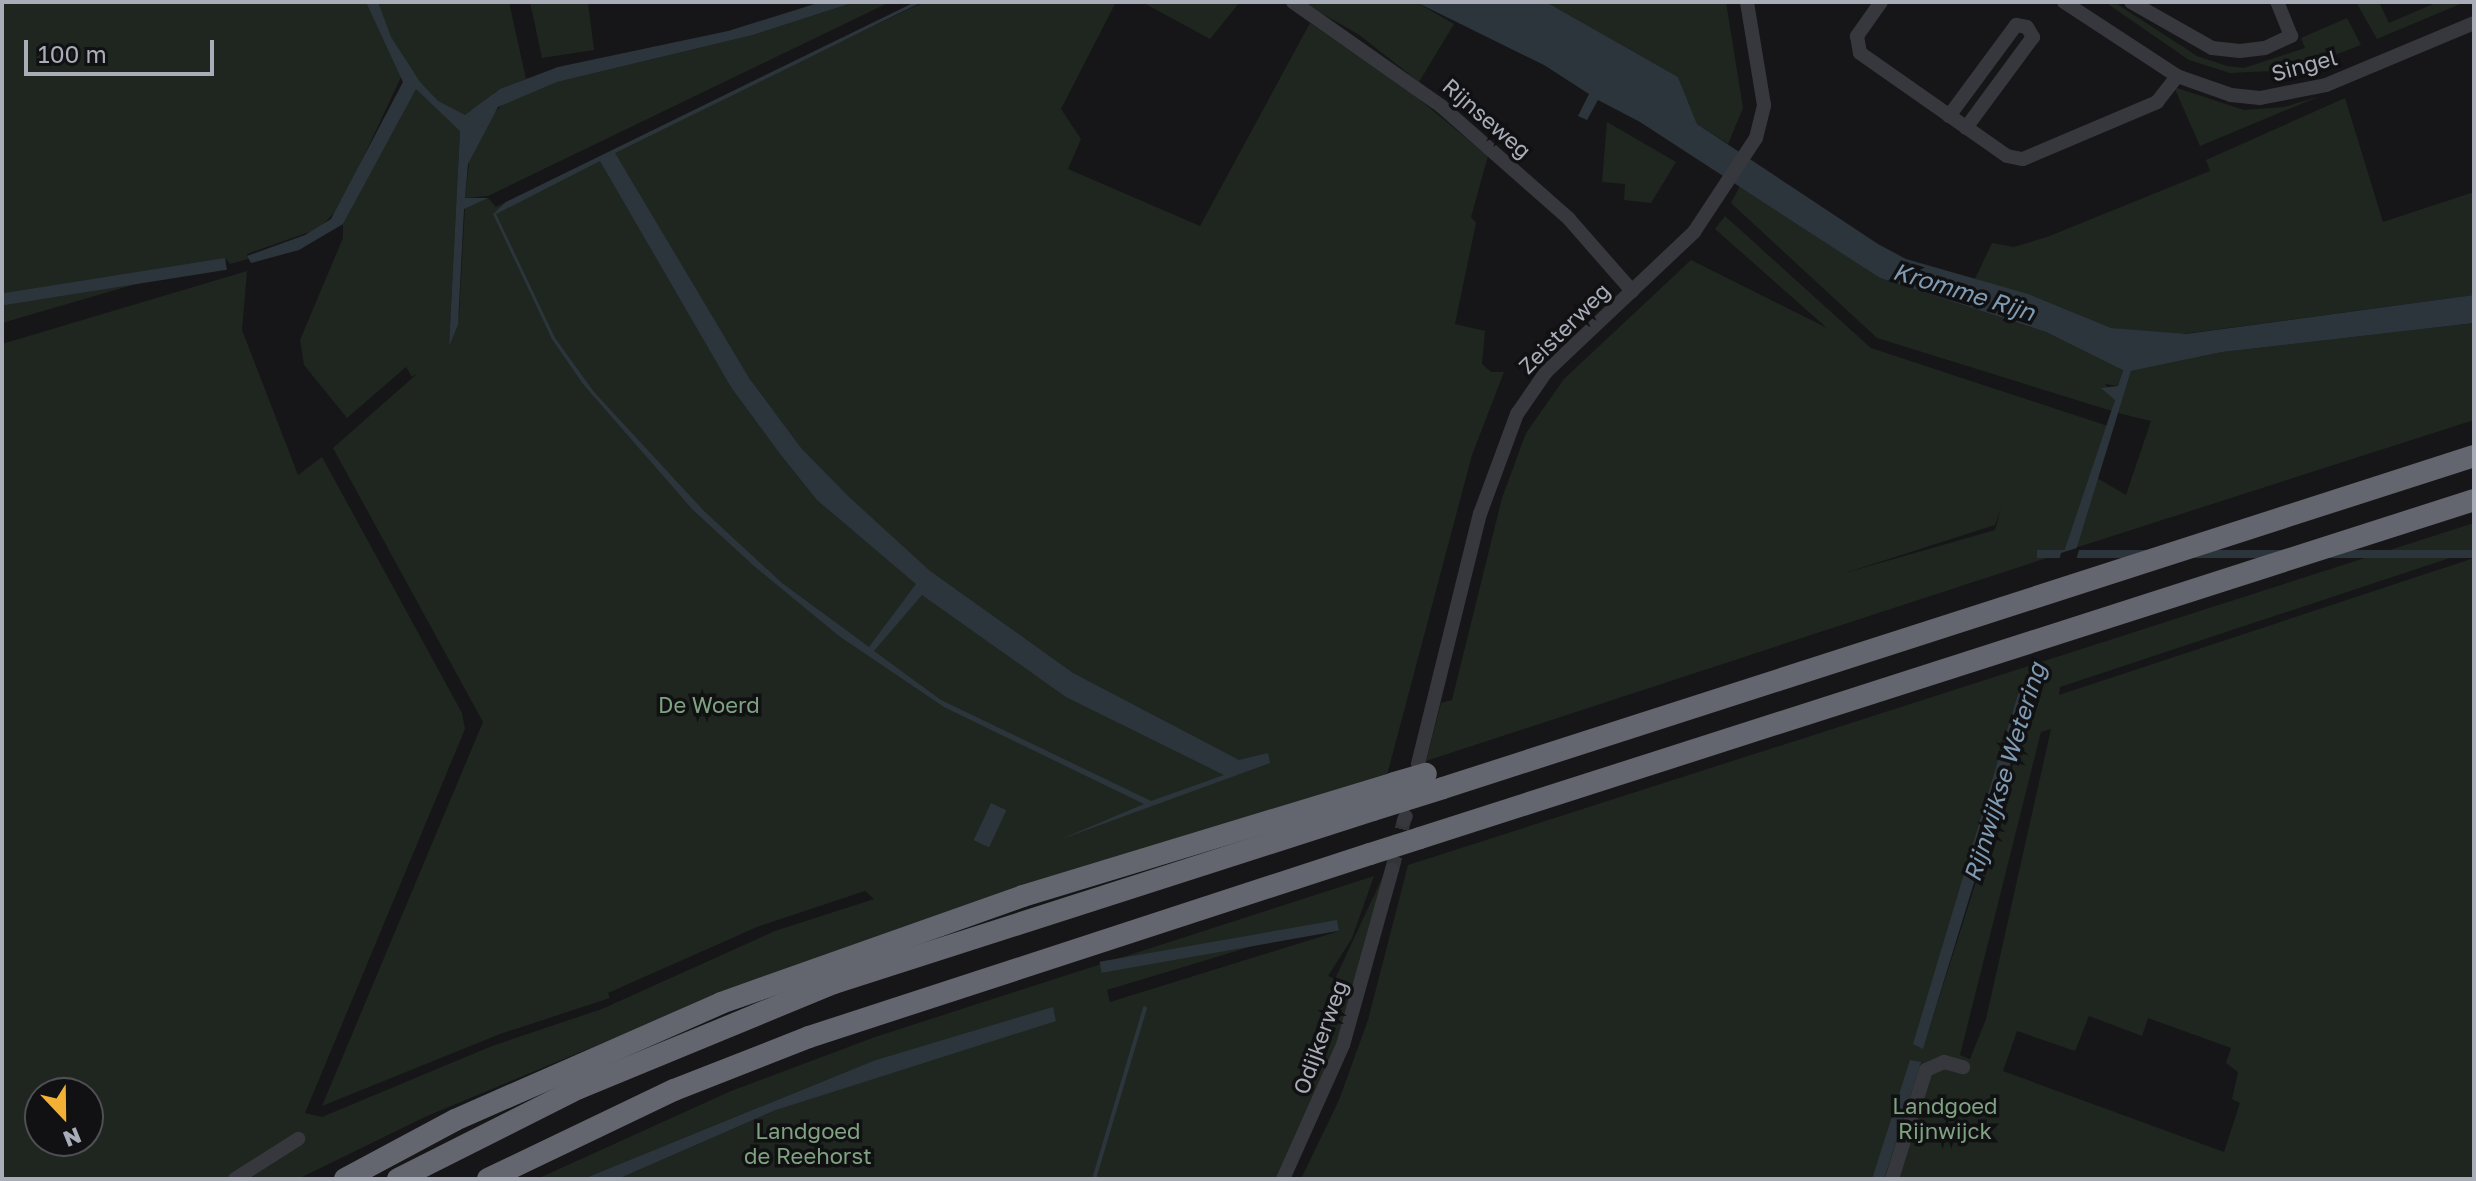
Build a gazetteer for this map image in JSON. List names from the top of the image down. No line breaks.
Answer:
{"streets":{"street":["Singel","Rijnseweg","Zeisterweg","Odijkerweg"]},"crossings":[["Rijnseweg","Zeisterweg"]],"water":["Kromme Rijn","Rijnwijkse Wetering"],"parks":["De Woerd","Landgoed Rijnwijck","Landgoed de Reehorst"],"scale_bar":"100 m","north":"bottom"}
